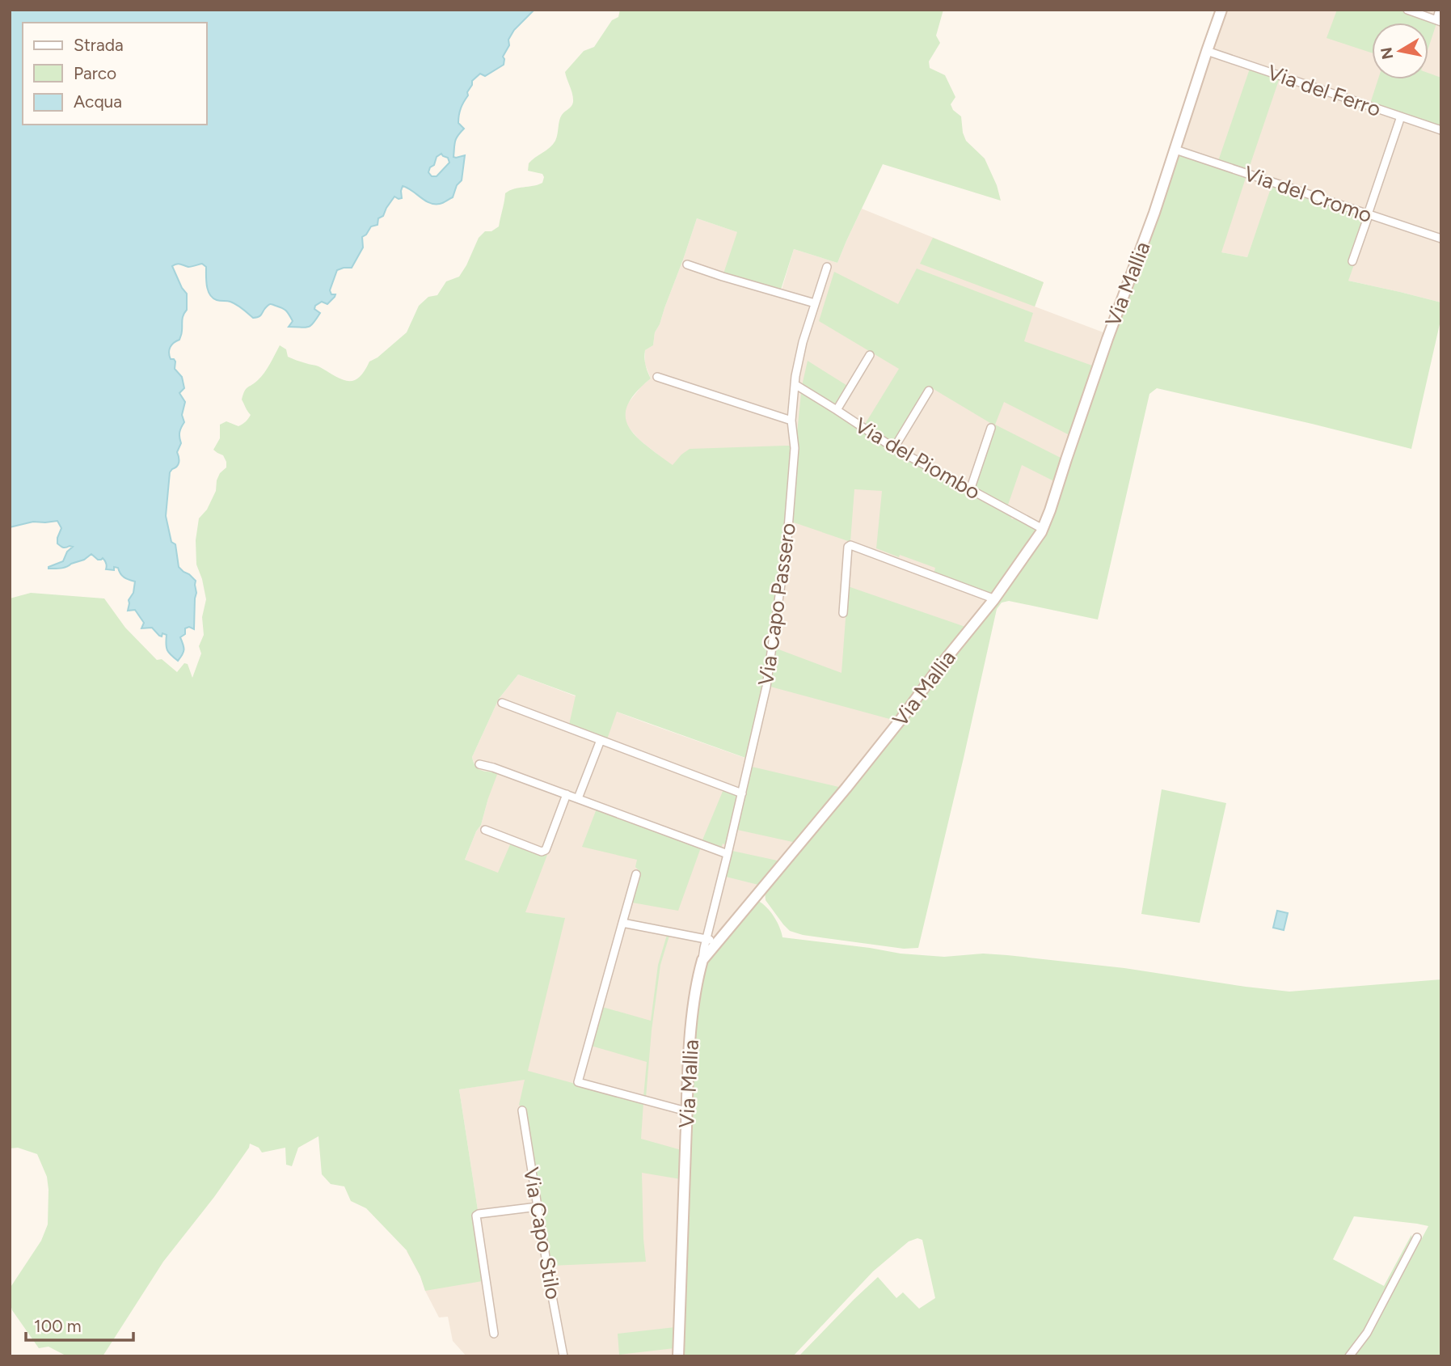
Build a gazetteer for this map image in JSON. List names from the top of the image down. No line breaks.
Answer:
{"streets":{"street":["Via del Ferro","Via del Cromo","Via Mallia","Via del Piombo","Via Capo Passero","Via Capo Stilo"]},"crossings":[["Via del Ferro","Via Mallia"],["Via del Cromo","Via Mallia"],["Via Mallia","Via del Piombo"],["Via Mallia","Via Capo Passero"],["Via del Piombo","Via Capo Passero"]],"legend":["Strada","Parco","Acqua"],"scale_bar":"100 m","north":"left"}
